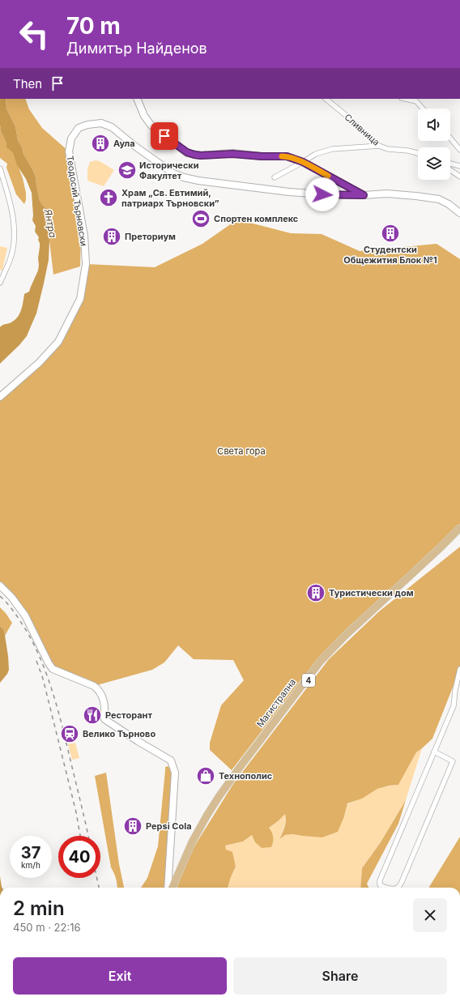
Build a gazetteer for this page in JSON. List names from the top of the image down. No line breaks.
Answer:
{"streets":{"main road":["4","Магистрална"],"street":["Сливница","Теодосий Търновски"]},"water":["Янтра"],"parks":["Света гора"],"places":{"building":["Аула","Студентски Общежития Блок №1","Преториум","Туристически дом","Pepsi Cola"],"school or university":["Исторически Факултет"],"church":["Храм „Св. Евтимий, патриарх Търновски”"],"sports":["Спортен комплекс"],"restaurant":["Ресторант"],"station":["Велико Търново"],"shop":["Технополис"]},"page":{"turn":["70 m","Димитър Найденов"],"then":"Then","speed":"37 km/h","limit":"40","heading":["2 min","450 m · 22:16"],"buttons":["Exit","Share"]}}
